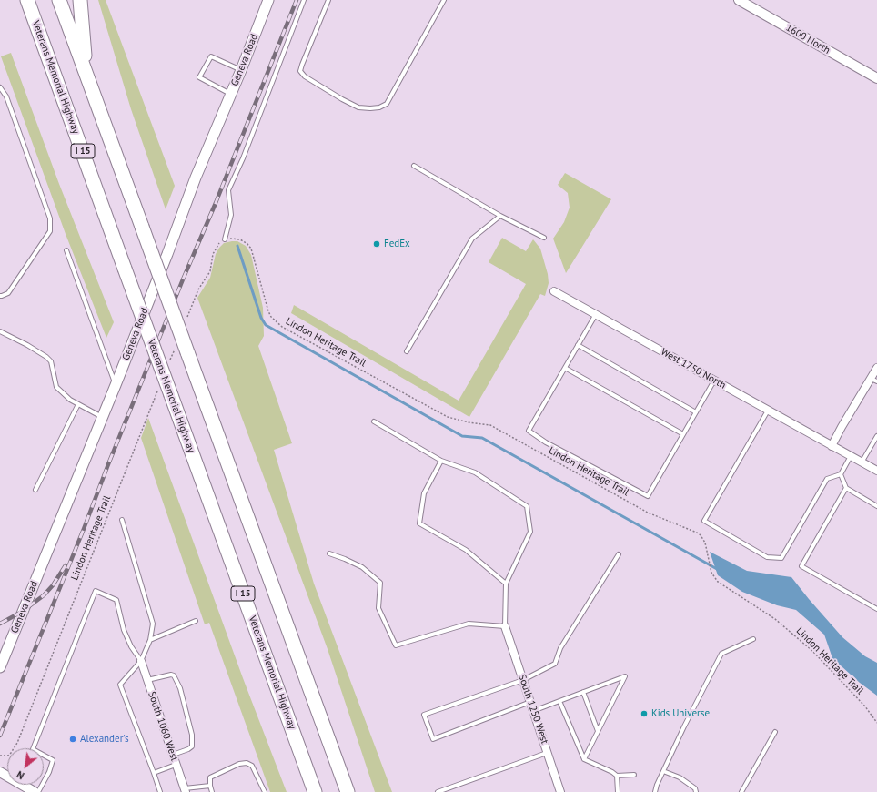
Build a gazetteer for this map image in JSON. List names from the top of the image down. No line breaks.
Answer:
{"streets":{"highway":["Veterans Memorial Highway","I 15"],"main road":["Geneva Road"],"street":["1600 North","West 1750 North","South 1250 West","South 1060 West"],"path":["Lindon Heritage Trail"]},"crossings":[["Veterans Memorial Highway","Lindon Heritage Trail"]],"places":["FedEx","Kids Universe","Alexander's"],"north":"bottom left"}
